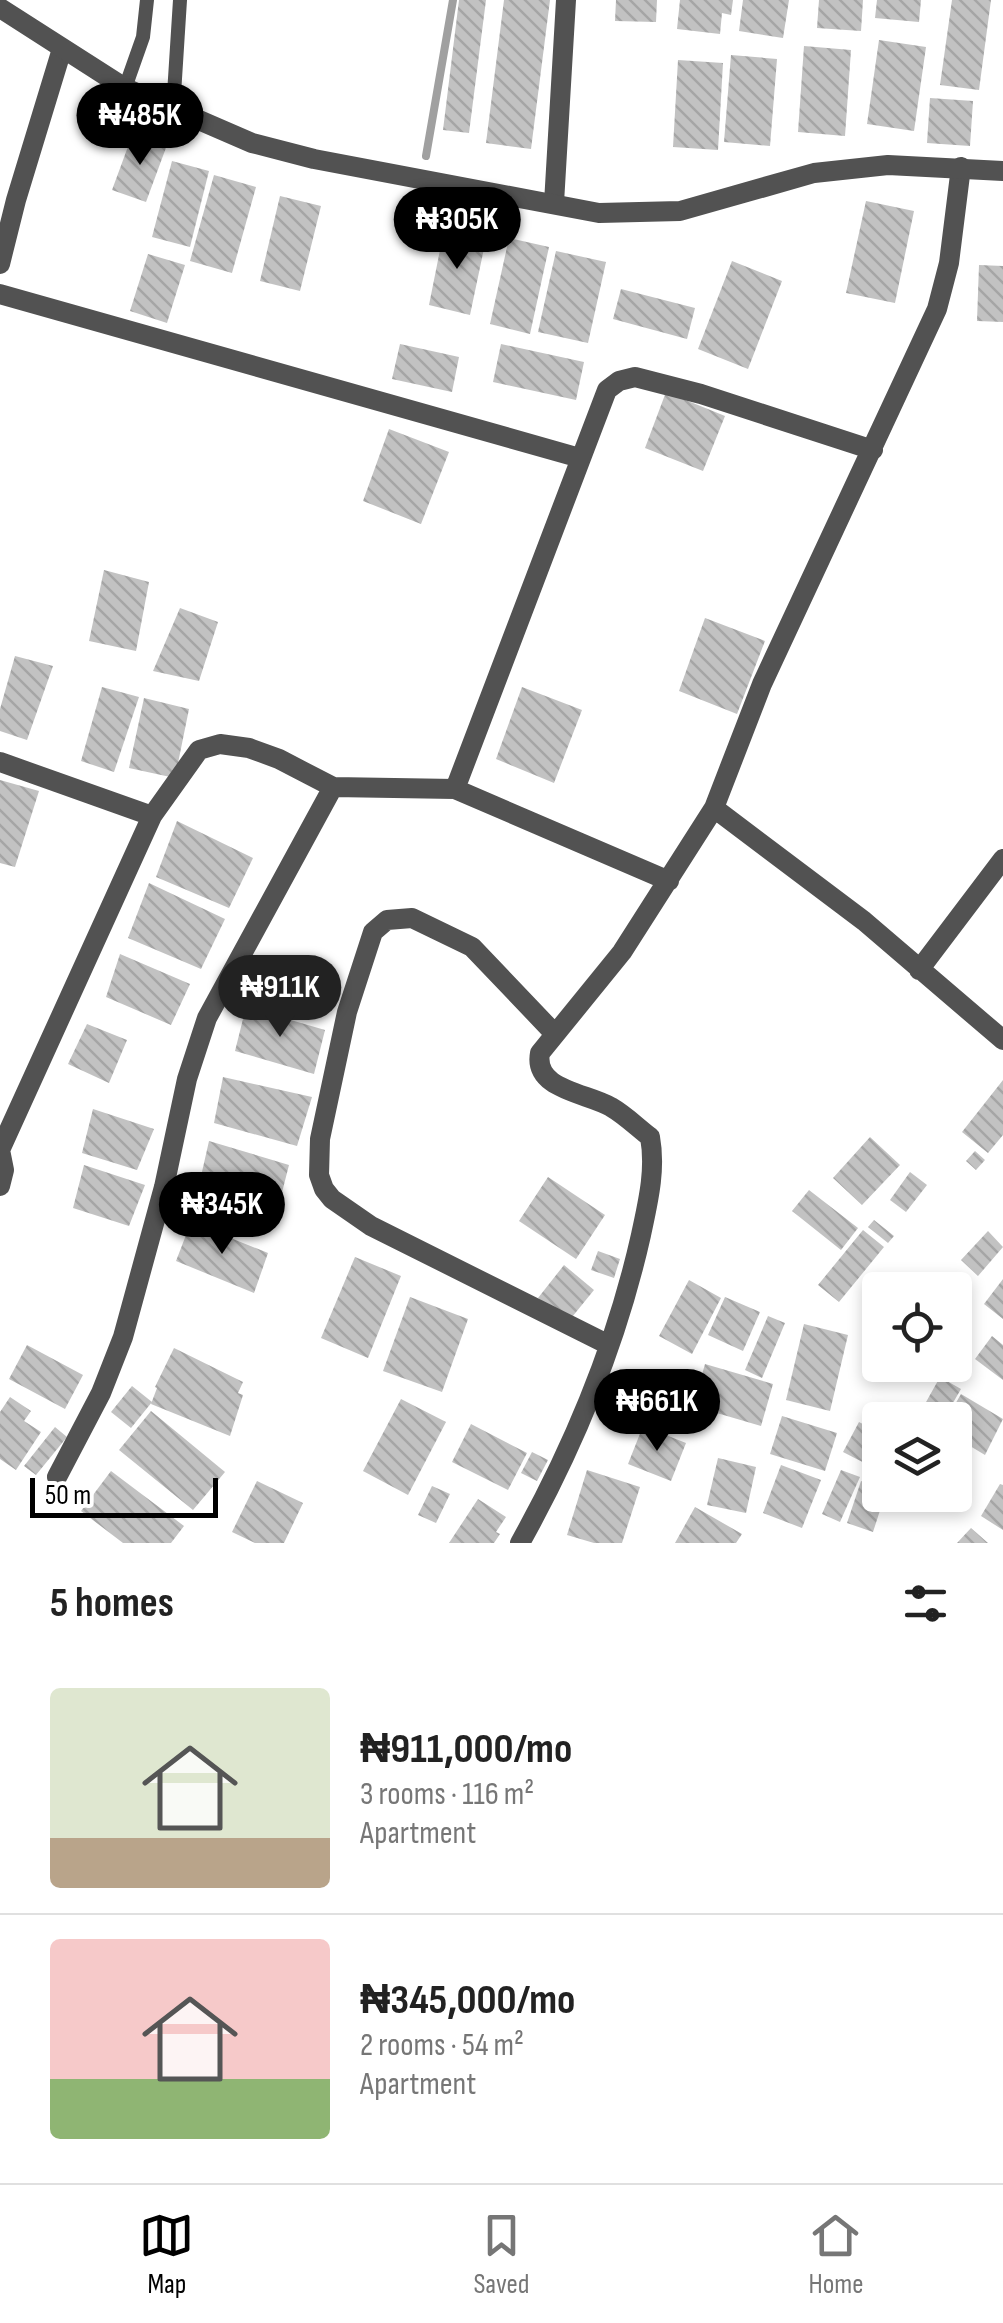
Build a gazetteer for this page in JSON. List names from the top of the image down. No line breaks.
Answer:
{"scale_bar":"50 m","page":{"price":["₦485K","₦305K","₦911K","₦345K","₦661K"],"scale":"50 m","heading":"5 homes","list":[{"name":"₦911,000/mo","note":"3 rooms · 116 m² · Apartment"},{"name":"₦345,000/mo","note":"2 rooms · 54 m² · Apartment"}],"tabs":["Map","Saved","Home"]}}
